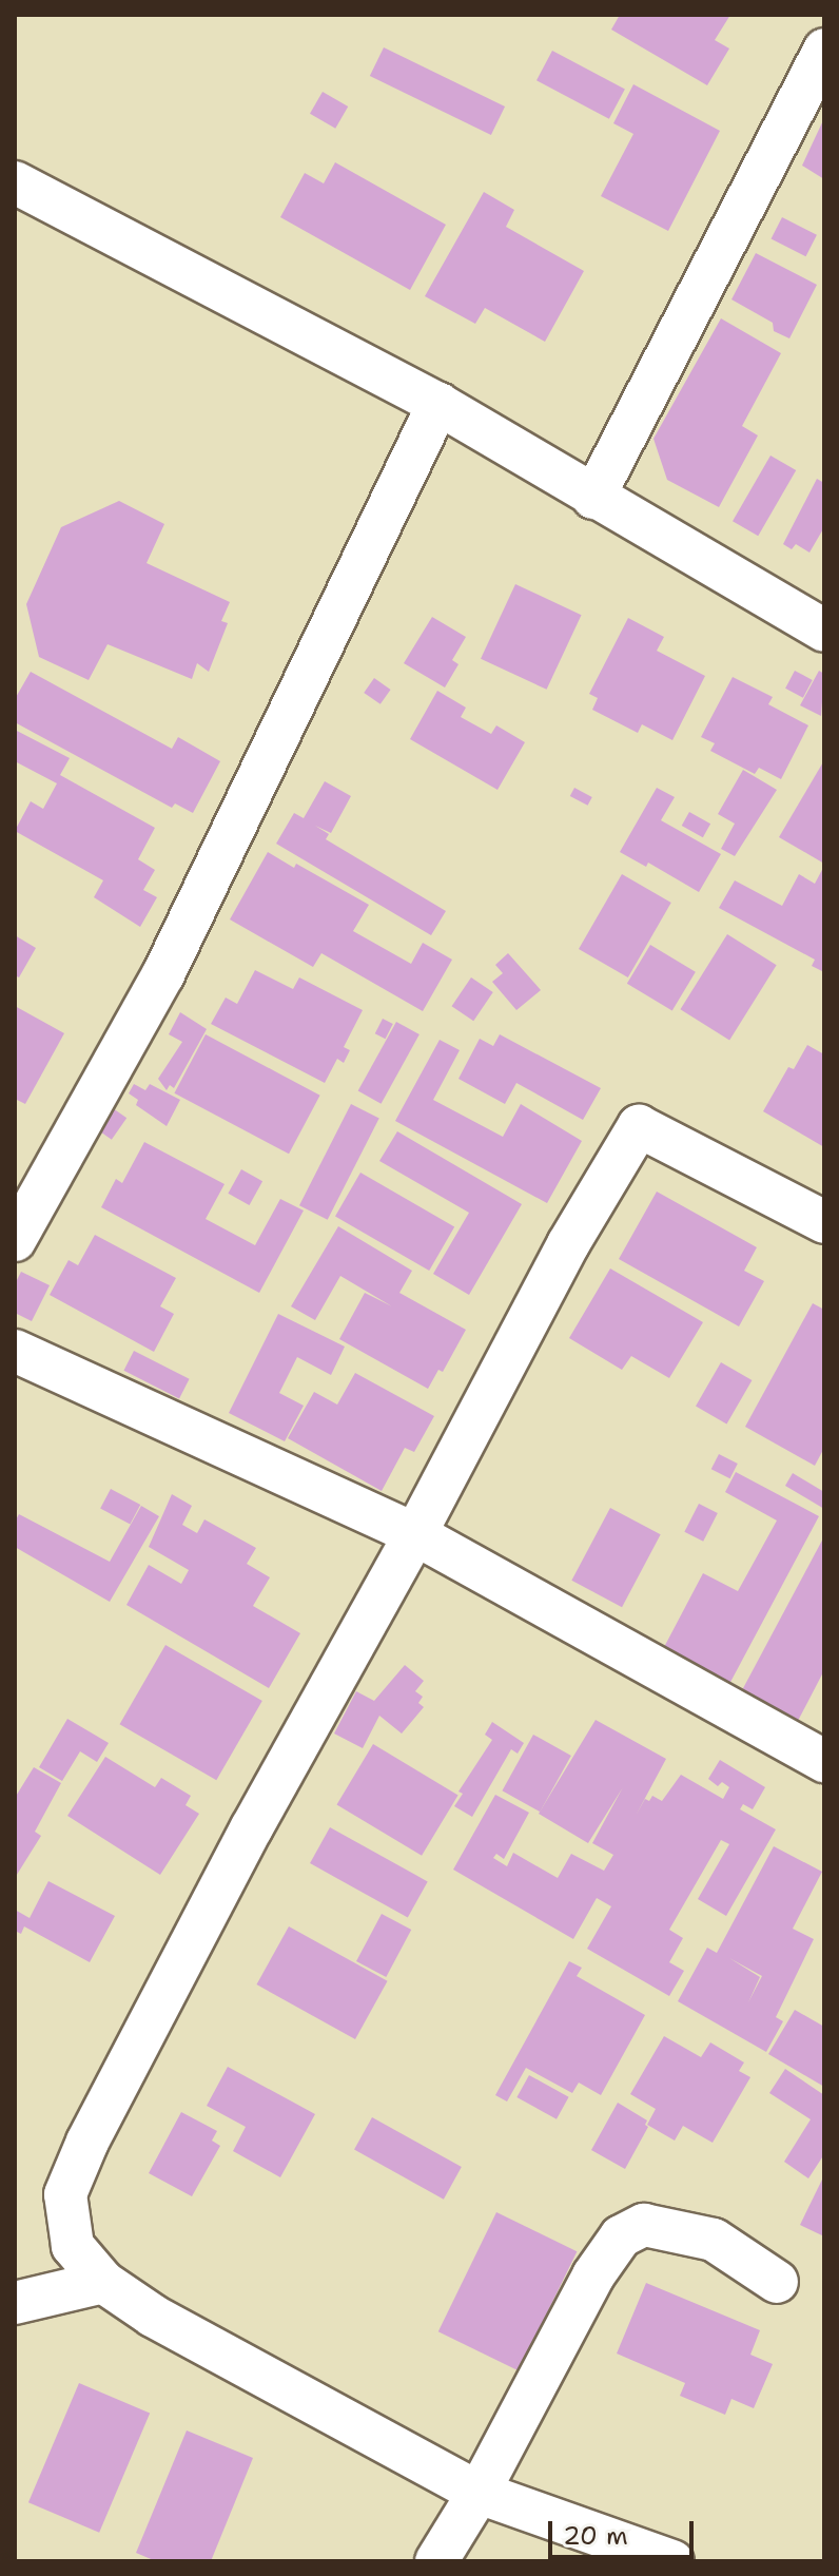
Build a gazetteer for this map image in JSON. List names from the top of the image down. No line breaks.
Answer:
{"scale_bar":"20 m"}
